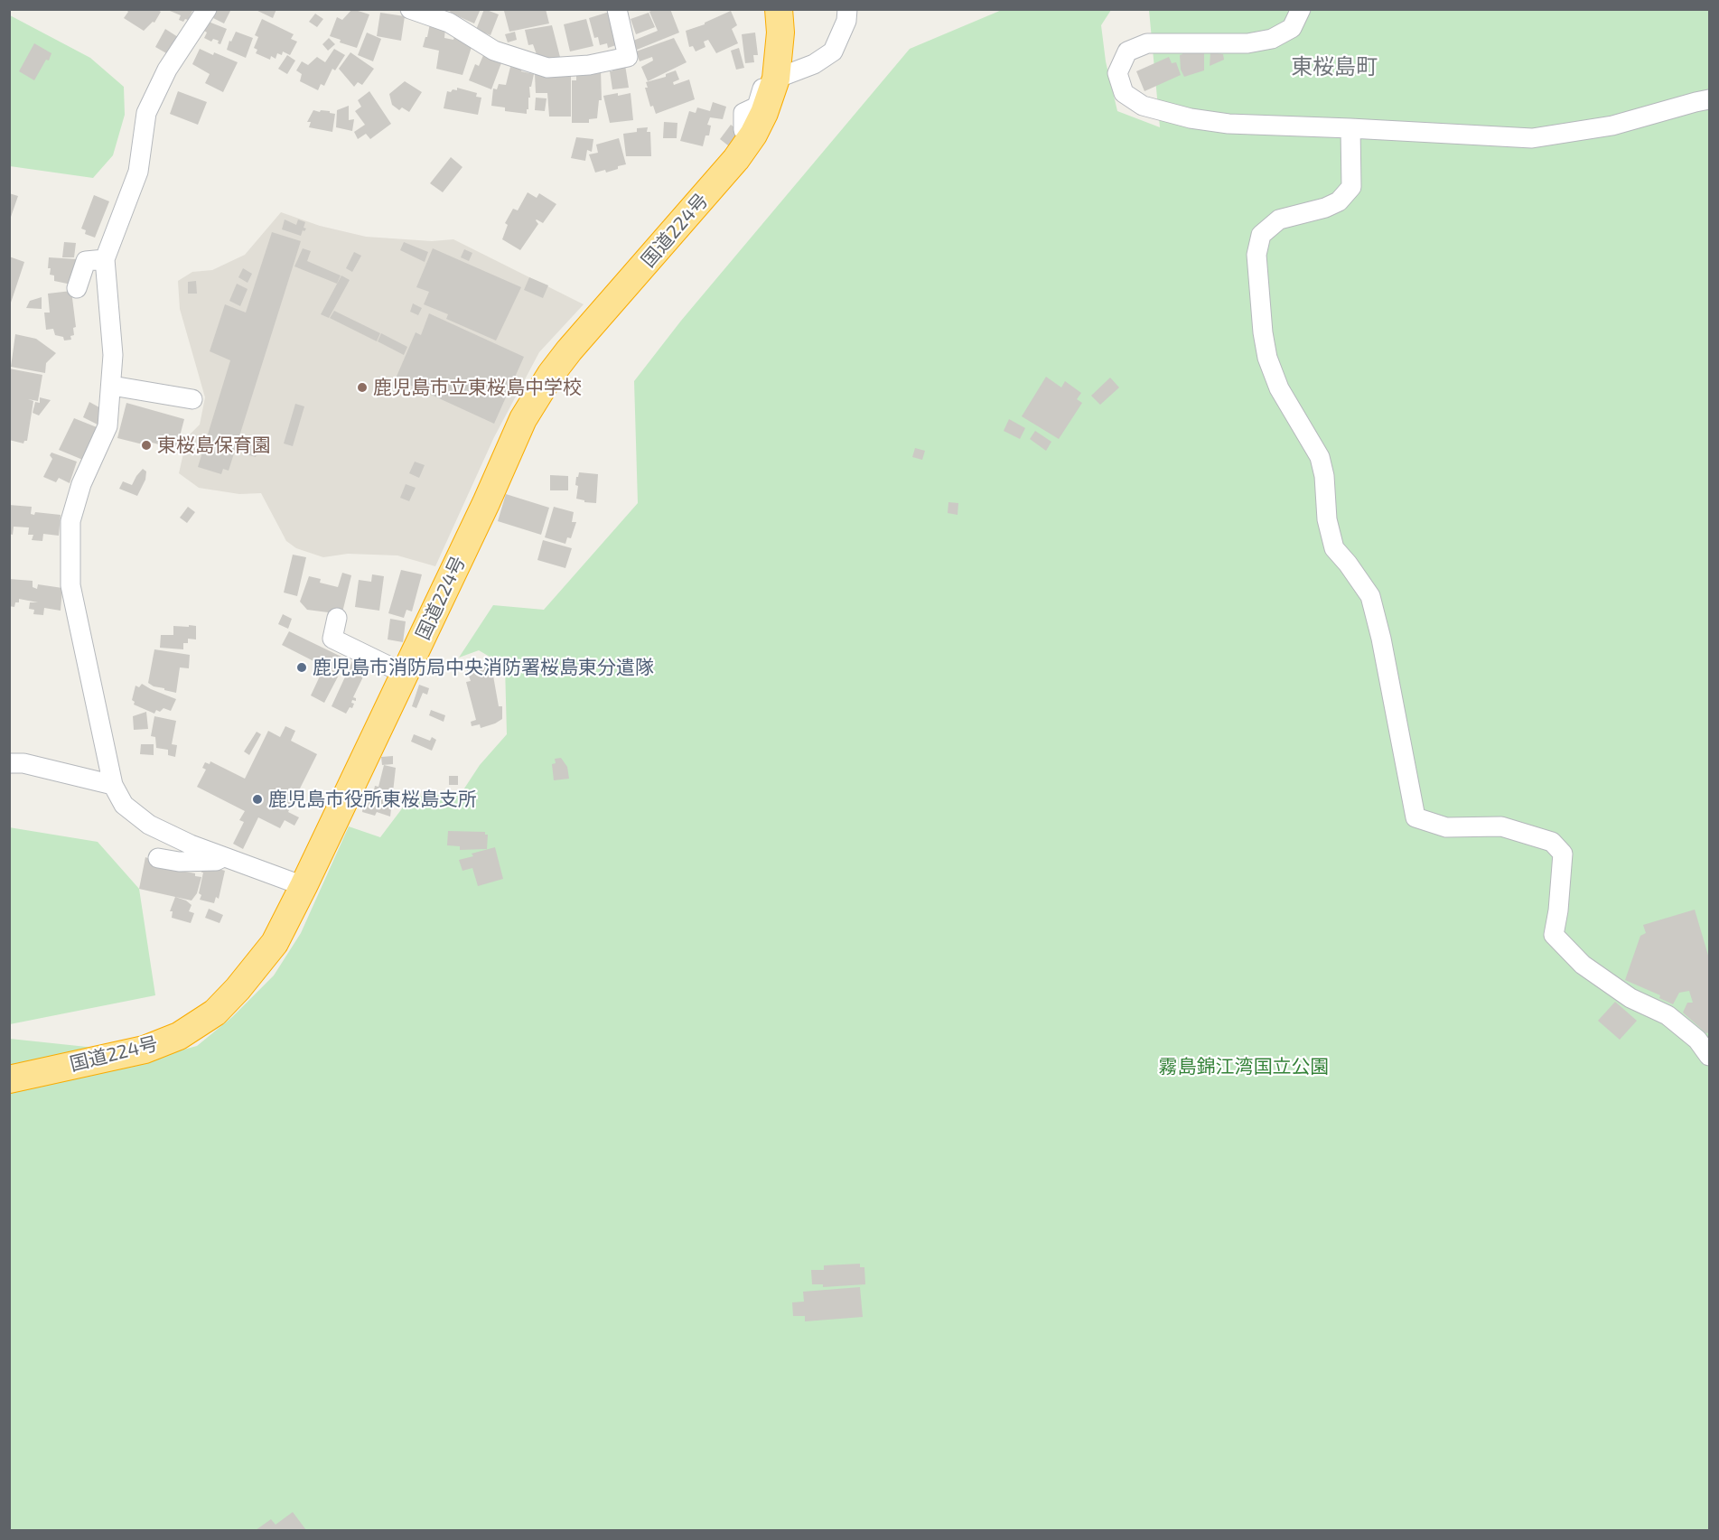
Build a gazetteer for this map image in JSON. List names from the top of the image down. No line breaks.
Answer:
{"streets":{"highway":["国道224号"]},"districts":["東桜島町"],"parks":["霧島錦江湾国立公園"],"places":["鹿児島市立東桜島中学校","東桜島保育園","鹿児島市消防局中央消防署桜島東分遣隊","鹿児島市役所東桜島支所"]}
